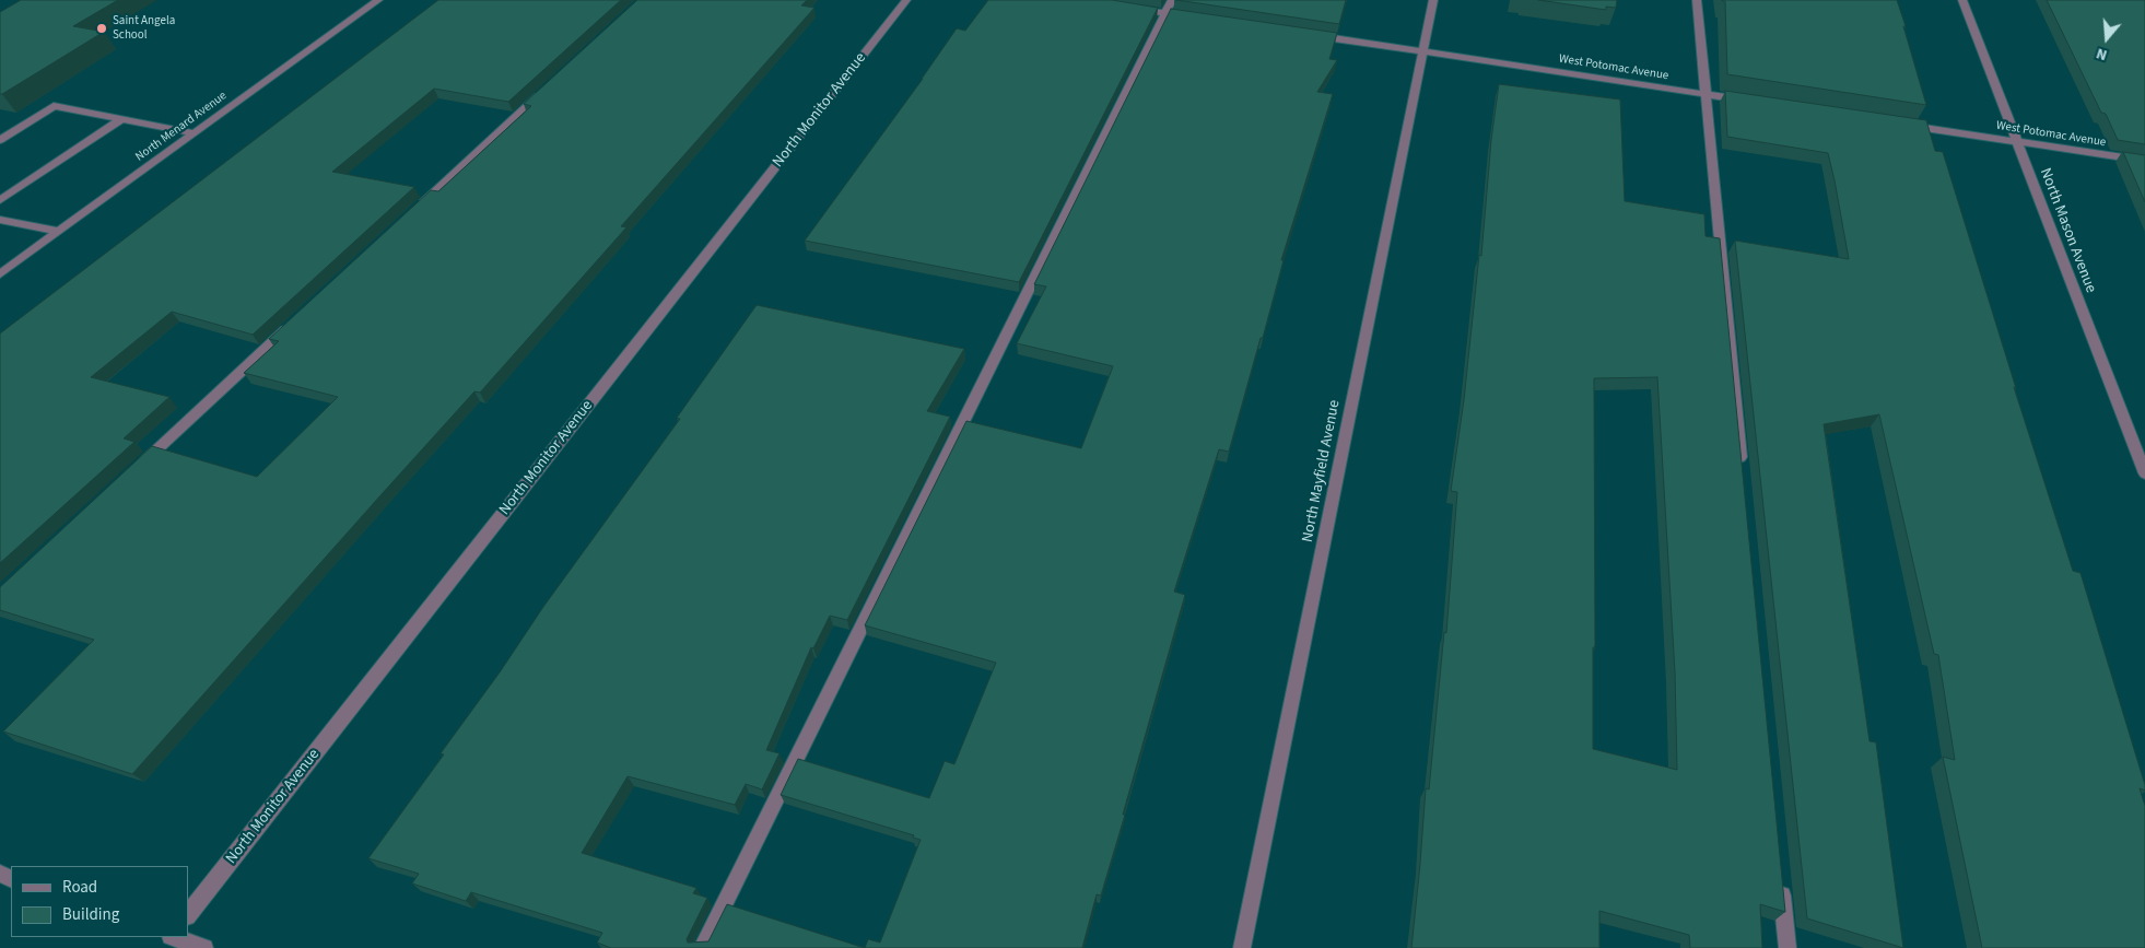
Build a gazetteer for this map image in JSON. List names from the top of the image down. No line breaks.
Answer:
{"streets":{"street":["West Potomac Avenue","North Monitor Avenue","North Menard Avenue","North Mason Avenue","North Mayfield Avenue"]},"crossings":[["West Potomac Avenue","North Mason Avenue"],["West Potomac Avenue","North Mayfield Avenue"]],"places":["Saint Angela School"],"legend":["Road","Building"],"north":"bottom"}
